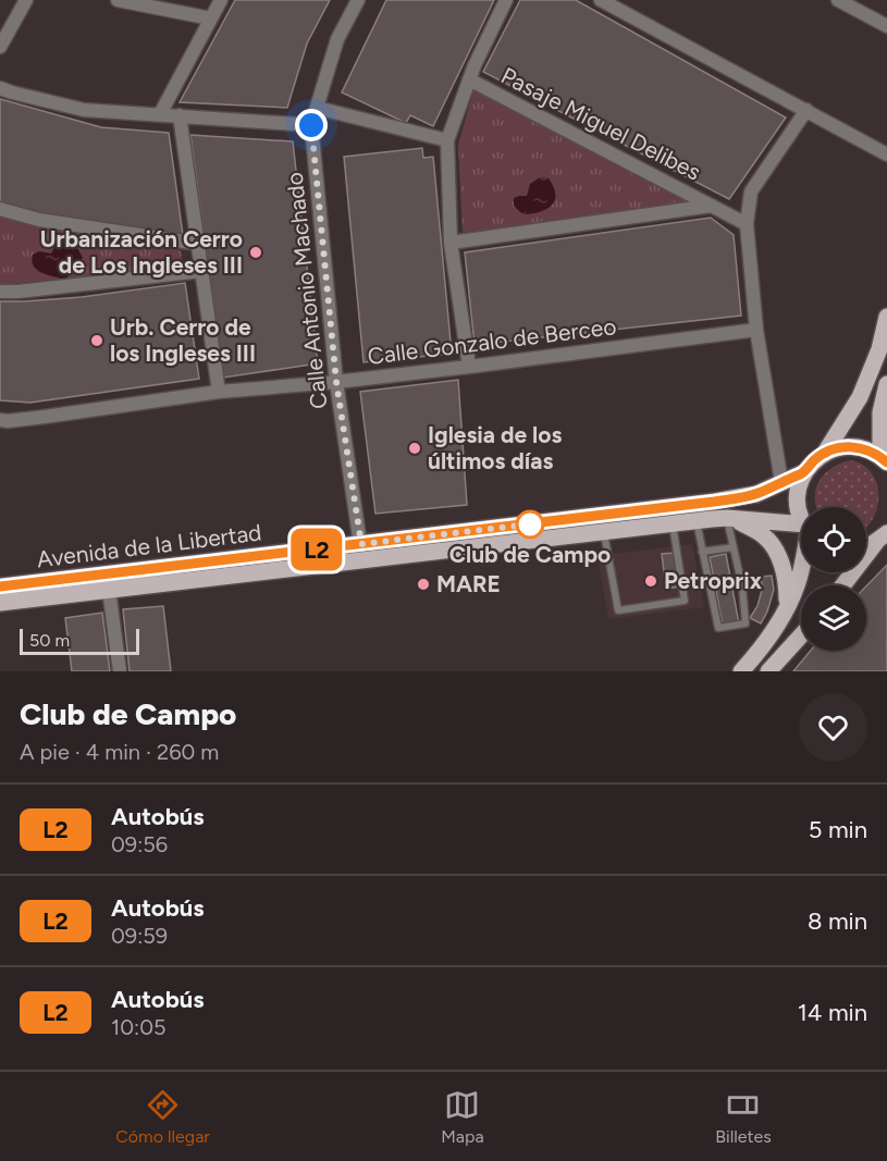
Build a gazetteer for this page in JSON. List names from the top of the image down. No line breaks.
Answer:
{"streets":{"main road":["Avenida de la Libertad"],"street":["Pasaje Miguel Delibes","Calle Antonio Machado","Calle Gonzalo de Berceo"]},"crossings":[["Calle Antonio Machado","Calle Gonzalo de Berceo"],["Calle Antonio Machado","Avenida de la Libertad"]],"places":["Urbanización Cerro de Los Ingleses III","Urb. Cerro de los Ingleses III","Iglesia de los últimos días","Club de Campo","Petroprix","MARE"],"lines":["bus line L2"],"scale_bar":"50 m","page":{"on_map":"L2","scale":"50 m","heading":["Club de Campo","A pie · 4 min · 260 m"],"list":[{"mark":"L2","name":"Autobús","note":"09:56","value":"5 min"},{"mark":"L2","name":"Autobús","note":"09:59","value":"8 min"},{"mark":"L2","name":"Autobús","note":"10:05","value":"14 min"}],"tabs":["Cómo llegar","Mapa","Billetes"]}}
